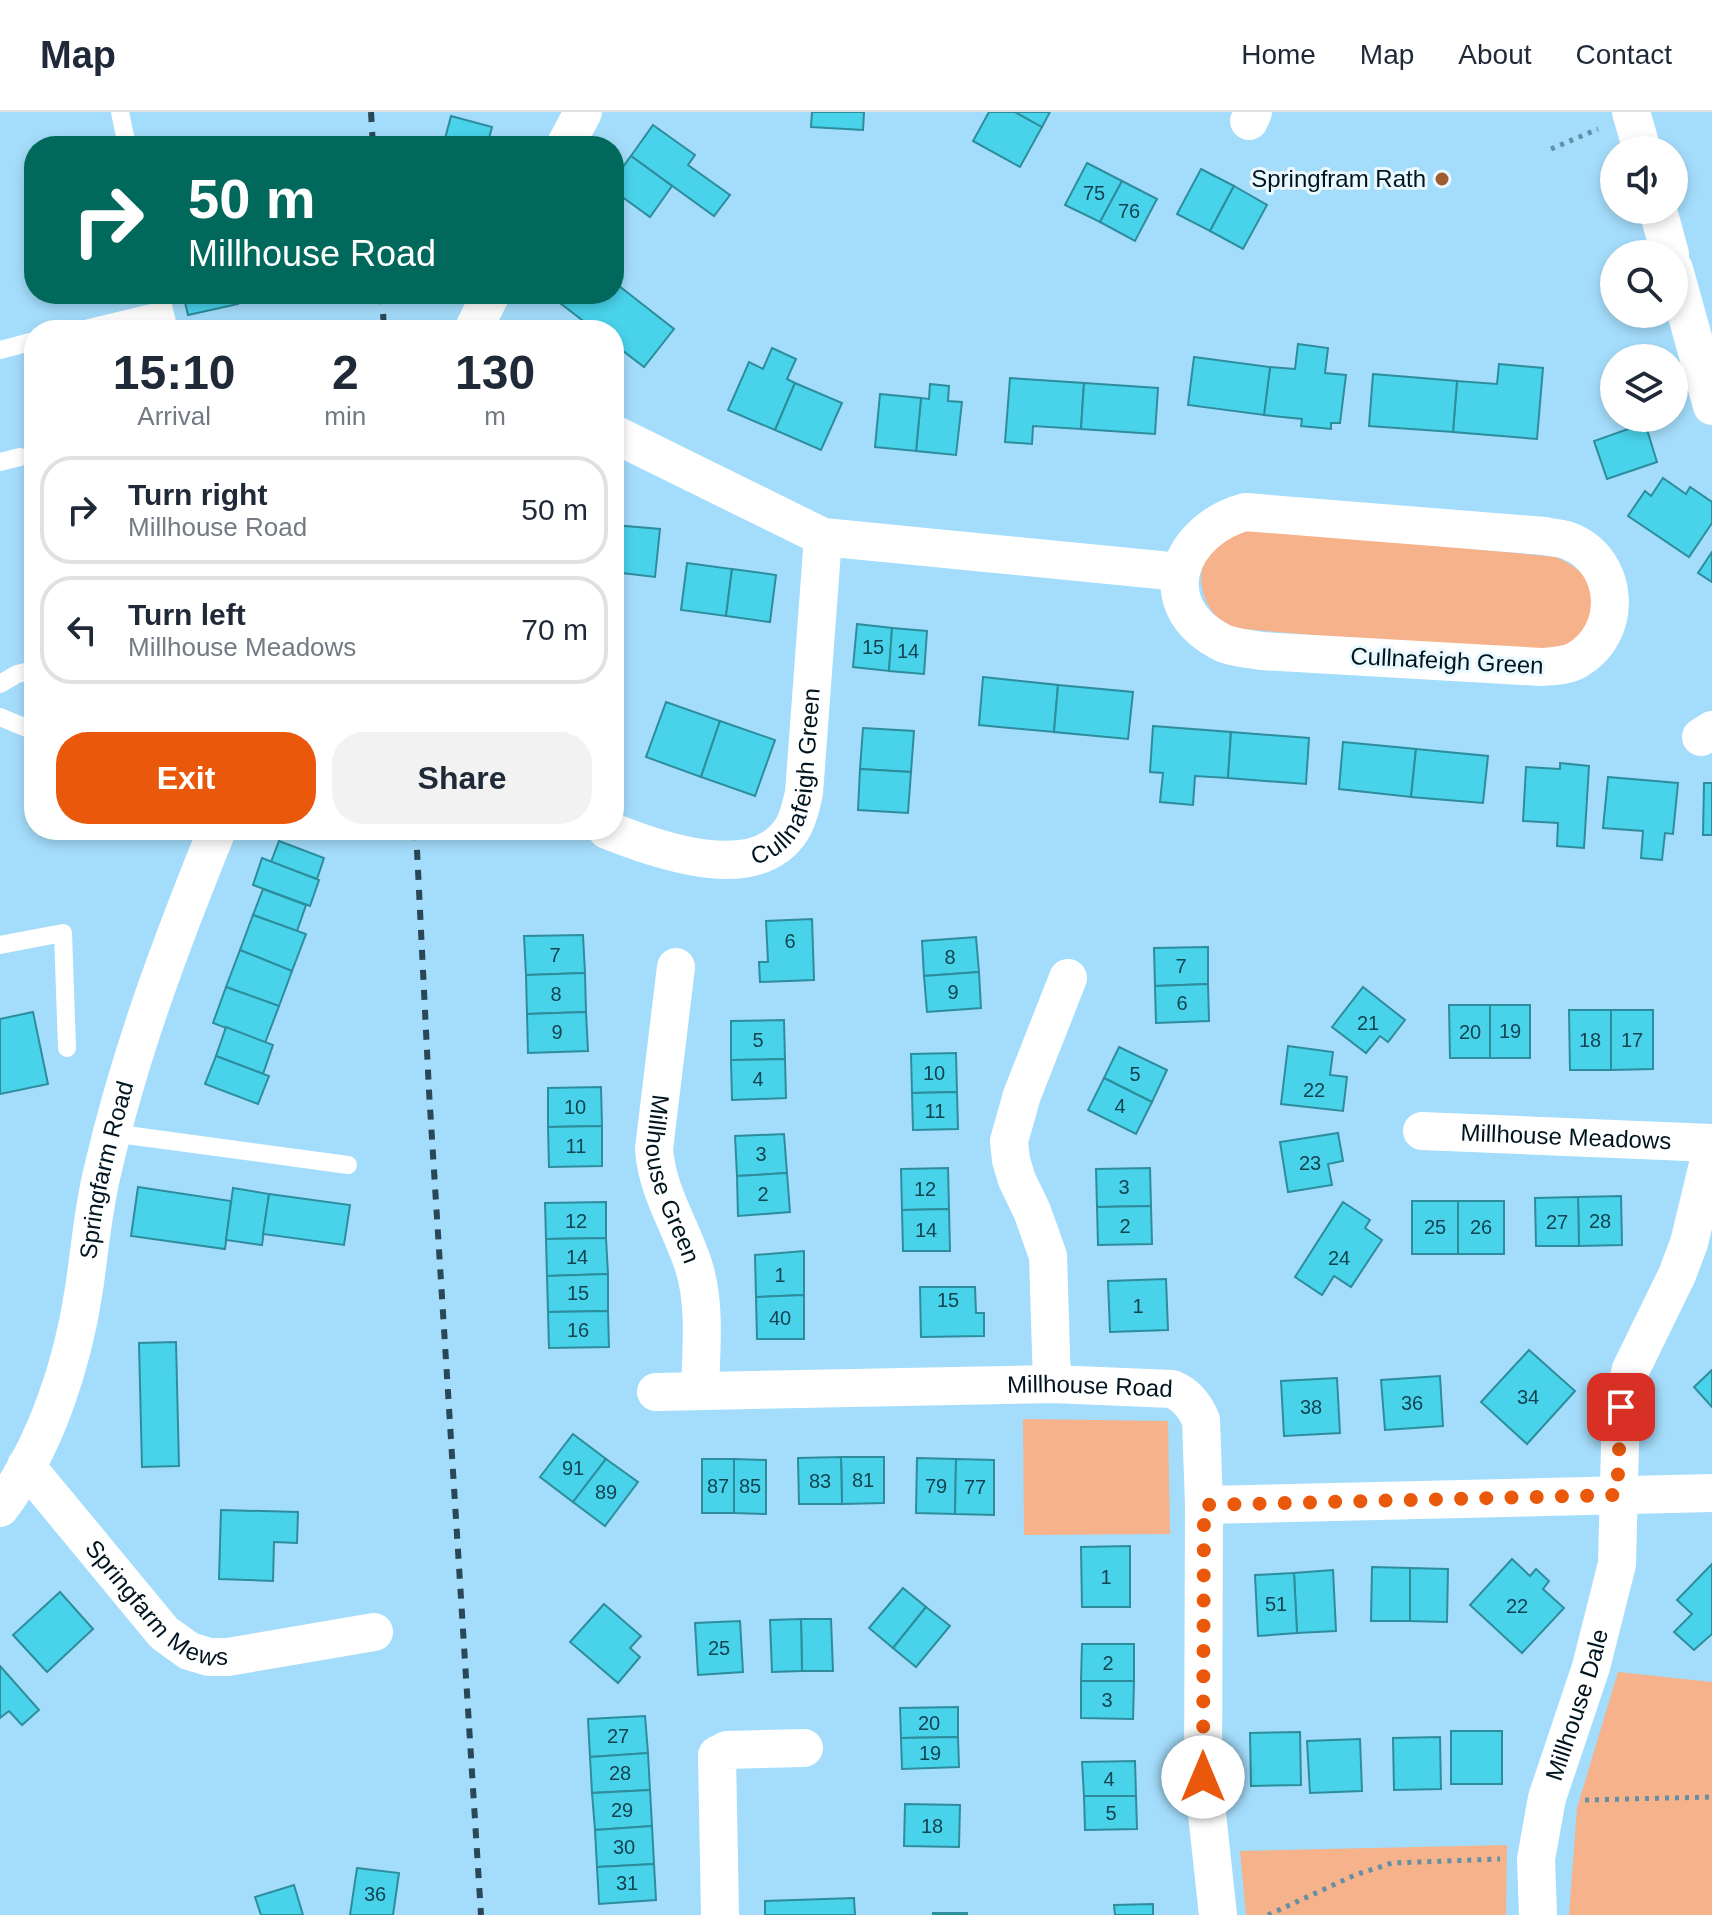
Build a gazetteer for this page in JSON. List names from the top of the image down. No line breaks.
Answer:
{"streets":{"street":["Cullnafeigh Green","Millhouse Meadows","Springfarm Road","Millhouse Green","Millhouse Road","Springfarm Mews","Millhouse Dale"]},"crossings":[["Millhouse Meadows","Millhouse Dale"],["Springfarm Road","Springfarm Mews"],["Millhouse Green","Millhouse Road"]],"places":["Springfram Rath"],"house_numbers":["75","76","15","14","6","7","8","7","9","8","6","21","19","9","20","5","18","17","10","5","4","22","4","10","11","11","3","23","3","12","2","12","28","27","2","25","26","14","14","24","1","15","15","1","40","16","34","36","38","91","81","83","87","85","79","77","89","1","51","22","25","2","3","20","27","19","28","4","29","5","18","30","31","36"],"page":{"header":"Map","nav":["Home","Map","About","Contact"],"turn":["50 m","Millhouse Road"],"eta":["15:10","Arrival","2","min","130","m"],"list":[{"name":"Turn right","note":"Millhouse Road","value":"50 m"},{"name":"Turn left","note":"Millhouse Meadows","value":"70 m"}],"buttons":["Exit","Share"]}}
